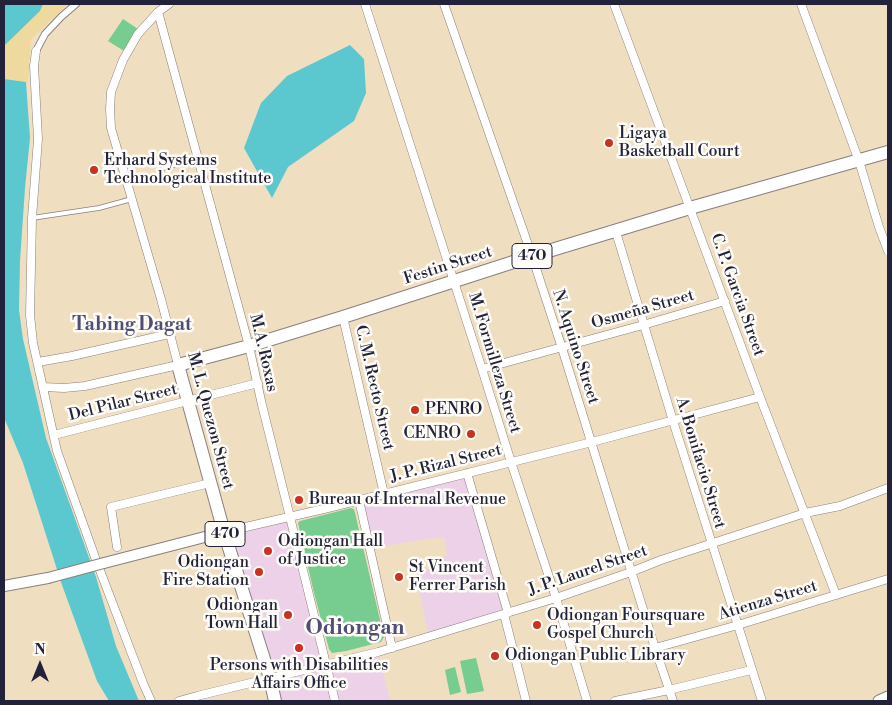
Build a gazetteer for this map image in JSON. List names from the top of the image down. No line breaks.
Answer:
{"streets":{"main road":["470","Festin Street","M. L. Quezon Street"],"street":["C. P. Garcia Street","Osmeña Street","N. Aquino Street","M.A. Roxas","M. Formilleza Street","C. M. Recto Street","Del Pilar Street","A. Bonifacio Street","J. P. Rizal Street","J. P. Laurel Street","Atienza Street"]},"crossings":[["Festin Street","C. P. Garcia Street"],["Festin Street","N. Aquino Street"],["Festin Street","M.A. Roxas"],["Festin Street","M. Formilleza Street"],["Festin Street","C. M. Recto Street"],["Festin Street","M. L. Quezon Street"],["Festin Street","A. Bonifacio Street"],["C. P. Garcia Street","Osmeña Street"],["C. P. Garcia Street","J. P. Rizal Street"],["C. P. Garcia Street","J. P. Laurel Street"],["C. P. Garcia Street","Atienza Street"],["Osmeña Street","N. Aquino Street"],["Osmeña Street","M. Formilleza Street"],["Osmeña Street","A. Bonifacio Street"],["N. Aquino Street","J. P. Rizal Street"],["N. Aquino Street","J. P. Laurel Street"],["N. Aquino Street","Atienza Street"],["M.A. Roxas","Del Pilar Street"],["M.A. Roxas","M. L. Quezon Street"],["M.A. Roxas","J. P. Rizal Street"],["M.A. Roxas","J. P. Laurel Street"],["M. Formilleza Street","J. P. Rizal Street"],["M. Formilleza Street","J. P. Laurel Street"],["C. M. Recto Street","J. P. Rizal Street"],["Del Pilar Street","M. L. Quezon Street"],["M. L. Quezon Street","J. P. Rizal Street"],["M. L. Quezon Street","J. P. Laurel Street"],["A. Bonifacio Street","J. P. Rizal Street"],["A. Bonifacio Street","J. P. Laurel Street"],["A. Bonifacio Street","Atienza Street"]],"districts":["Tabing Dagat","Odiongan"],"places":["Ligaya Basketball Court","Erhard Systems Technological Institute","PENRO","CENRO","Bureau of Internal Revenue","Odiongan Hall of Justice","Odiongan Fire Station","St Vincent Ferrer Parish","Odiongan Town Hall","Odiongan Foursquare Gospel Church","Persons with Disabilities Affairs Office","Odiongan Public Library"],"north":"top"}
